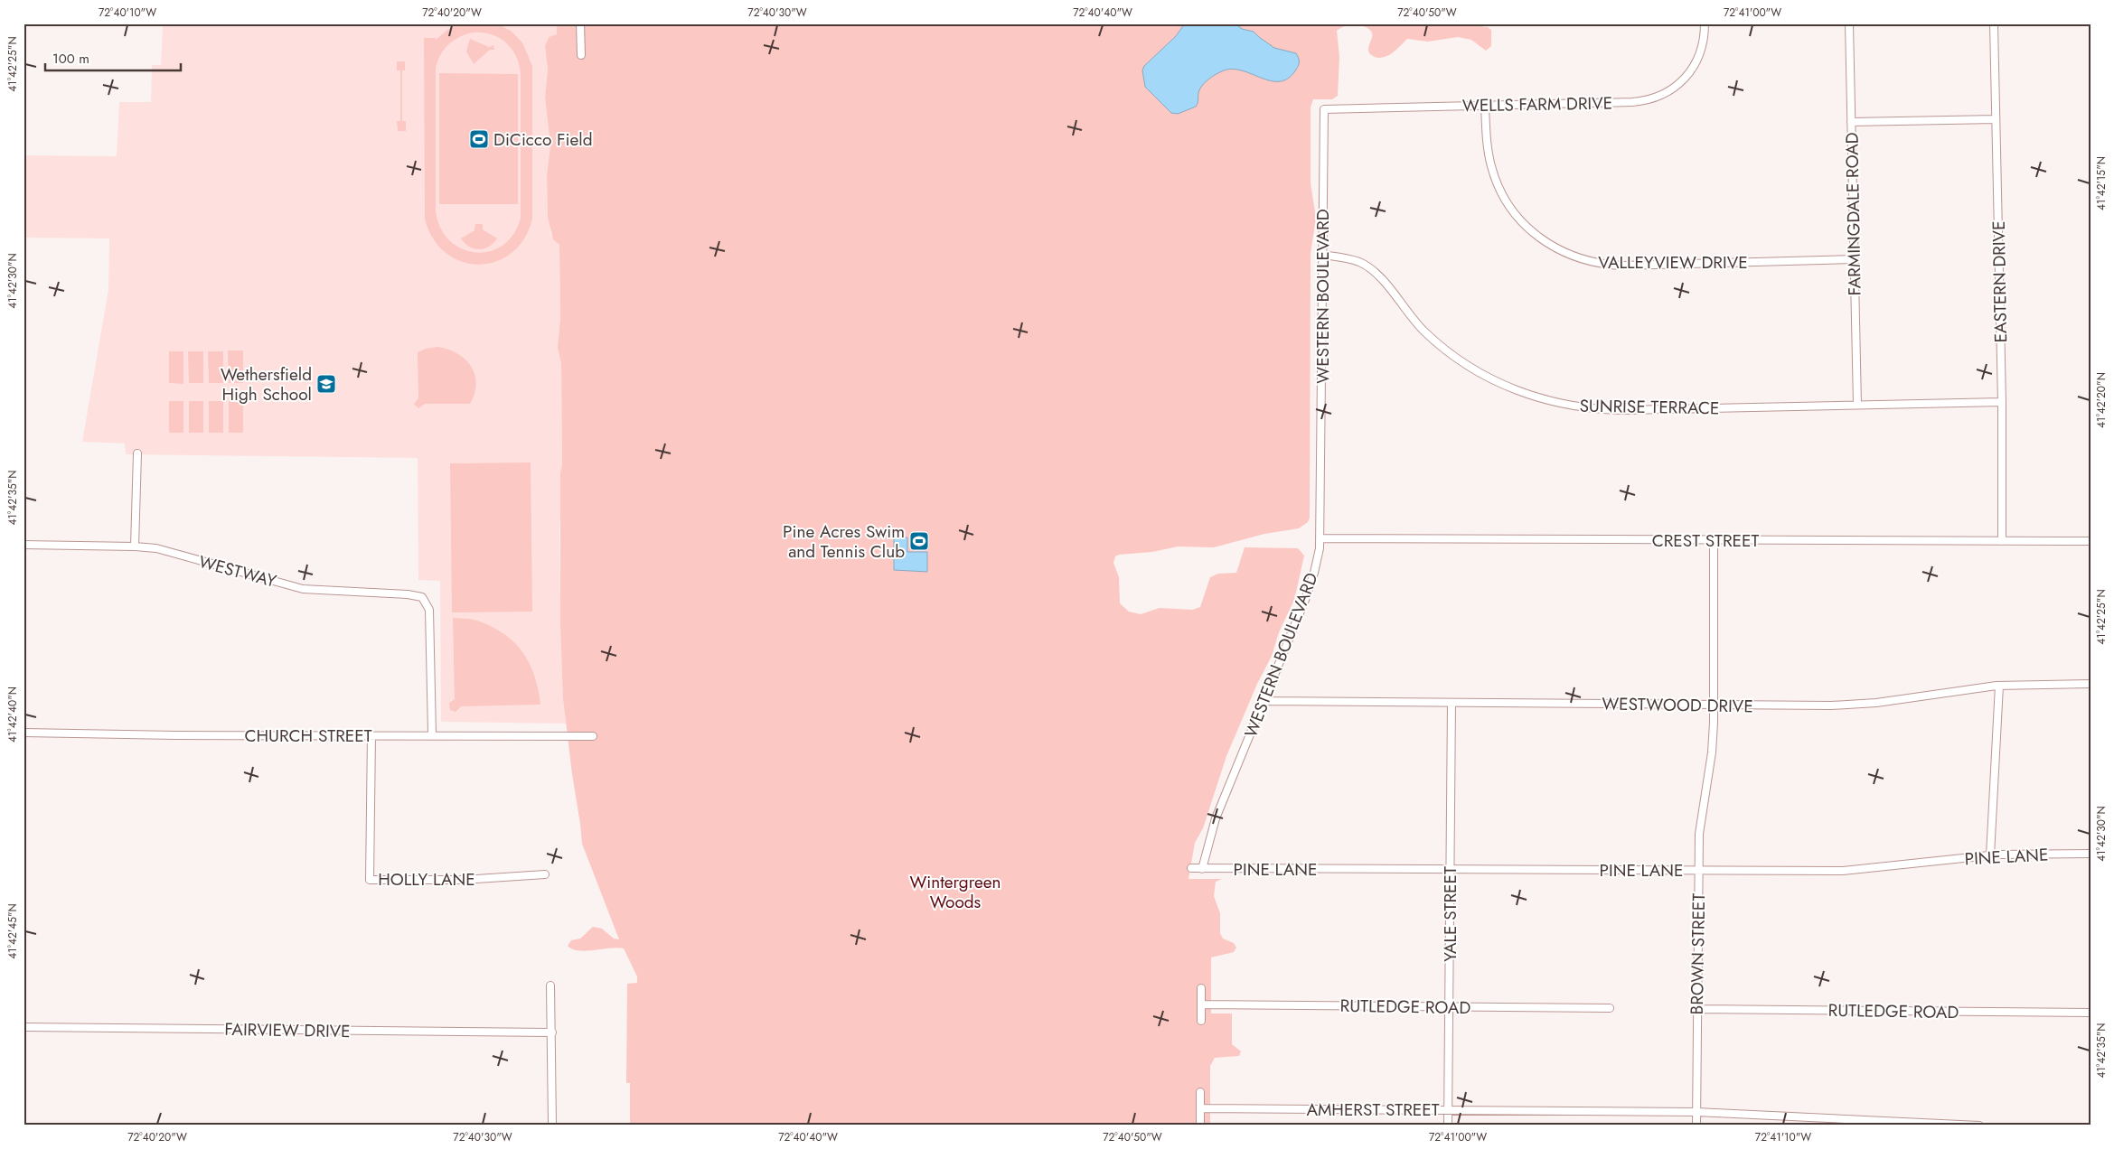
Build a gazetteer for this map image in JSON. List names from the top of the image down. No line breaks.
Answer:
{"streets":{"street":["WELLS FARM DRIVE","FARMINGDALE ROAD","VALLEYVIEW DRIVE","EASTERN DRIVE","WESTERN BOULEVARD","SUNRISE TERRACE","CREST STREET","WESTWAY","WESTWOOD DRIVE","CHURCH STREET","PINE LANE","HOLLY LANE","YALE STREET","BROWN STREET","RUTLEDGE ROAD","FAIRVIEW DRIVE","AMHERST STREET"]},"crossings":[["WELLS FARM DRIVE","VALLEYVIEW DRIVE"],["WELLS FARM DRIVE","WESTERN BOULEVARD"],["FARMINGDALE ROAD","VALLEYVIEW DRIVE"],["FARMINGDALE ROAD","SUNRISE TERRACE"],["EASTERN DRIVE","SUNRISE TERRACE"],["EASTERN DRIVE","CREST STREET"],["WESTERN BOULEVARD","SUNRISE TERRACE"],["WESTERN BOULEVARD","CREST STREET"],["WESTERN BOULEVARD","WESTWOOD DRIVE"],["WESTERN BOULEVARD","PINE LANE"],["CREST STREET","BROWN STREET"],["WESTWAY","CHURCH STREET"],["WESTWOOD DRIVE","YALE STREET"],["WESTWOOD DRIVE","BROWN STREET"],["CHURCH STREET","HOLLY LANE"],["PINE LANE","YALE STREET"],["PINE LANE","BROWN STREET"],["YALE STREET","RUTLEDGE ROAD"],["YALE STREET","AMHERST STREET"],["BROWN STREET","RUTLEDGE ROAD"],["BROWN STREET","AMHERST STREET"]],"parks":["Wintergreen Woods"],"places":{"sports":["DiCicco Field","Pine Acres Swim and Tennis Club"],"school or university":["Wethersfield High School"]},"scale_bar":"100 m","coordinates":["72°40'10\"W","72°40'20\"W","72°40'30\"W","72°40'40\"W","72°40'50\"W","72°41'00\"W","41°42'25\"N","41°42'15\"N","41°42'30\"N","41°42'20\"N","41°42'35\"N","41°42'40\"N","41°42'45\"N","72°41'10\"W"]}
